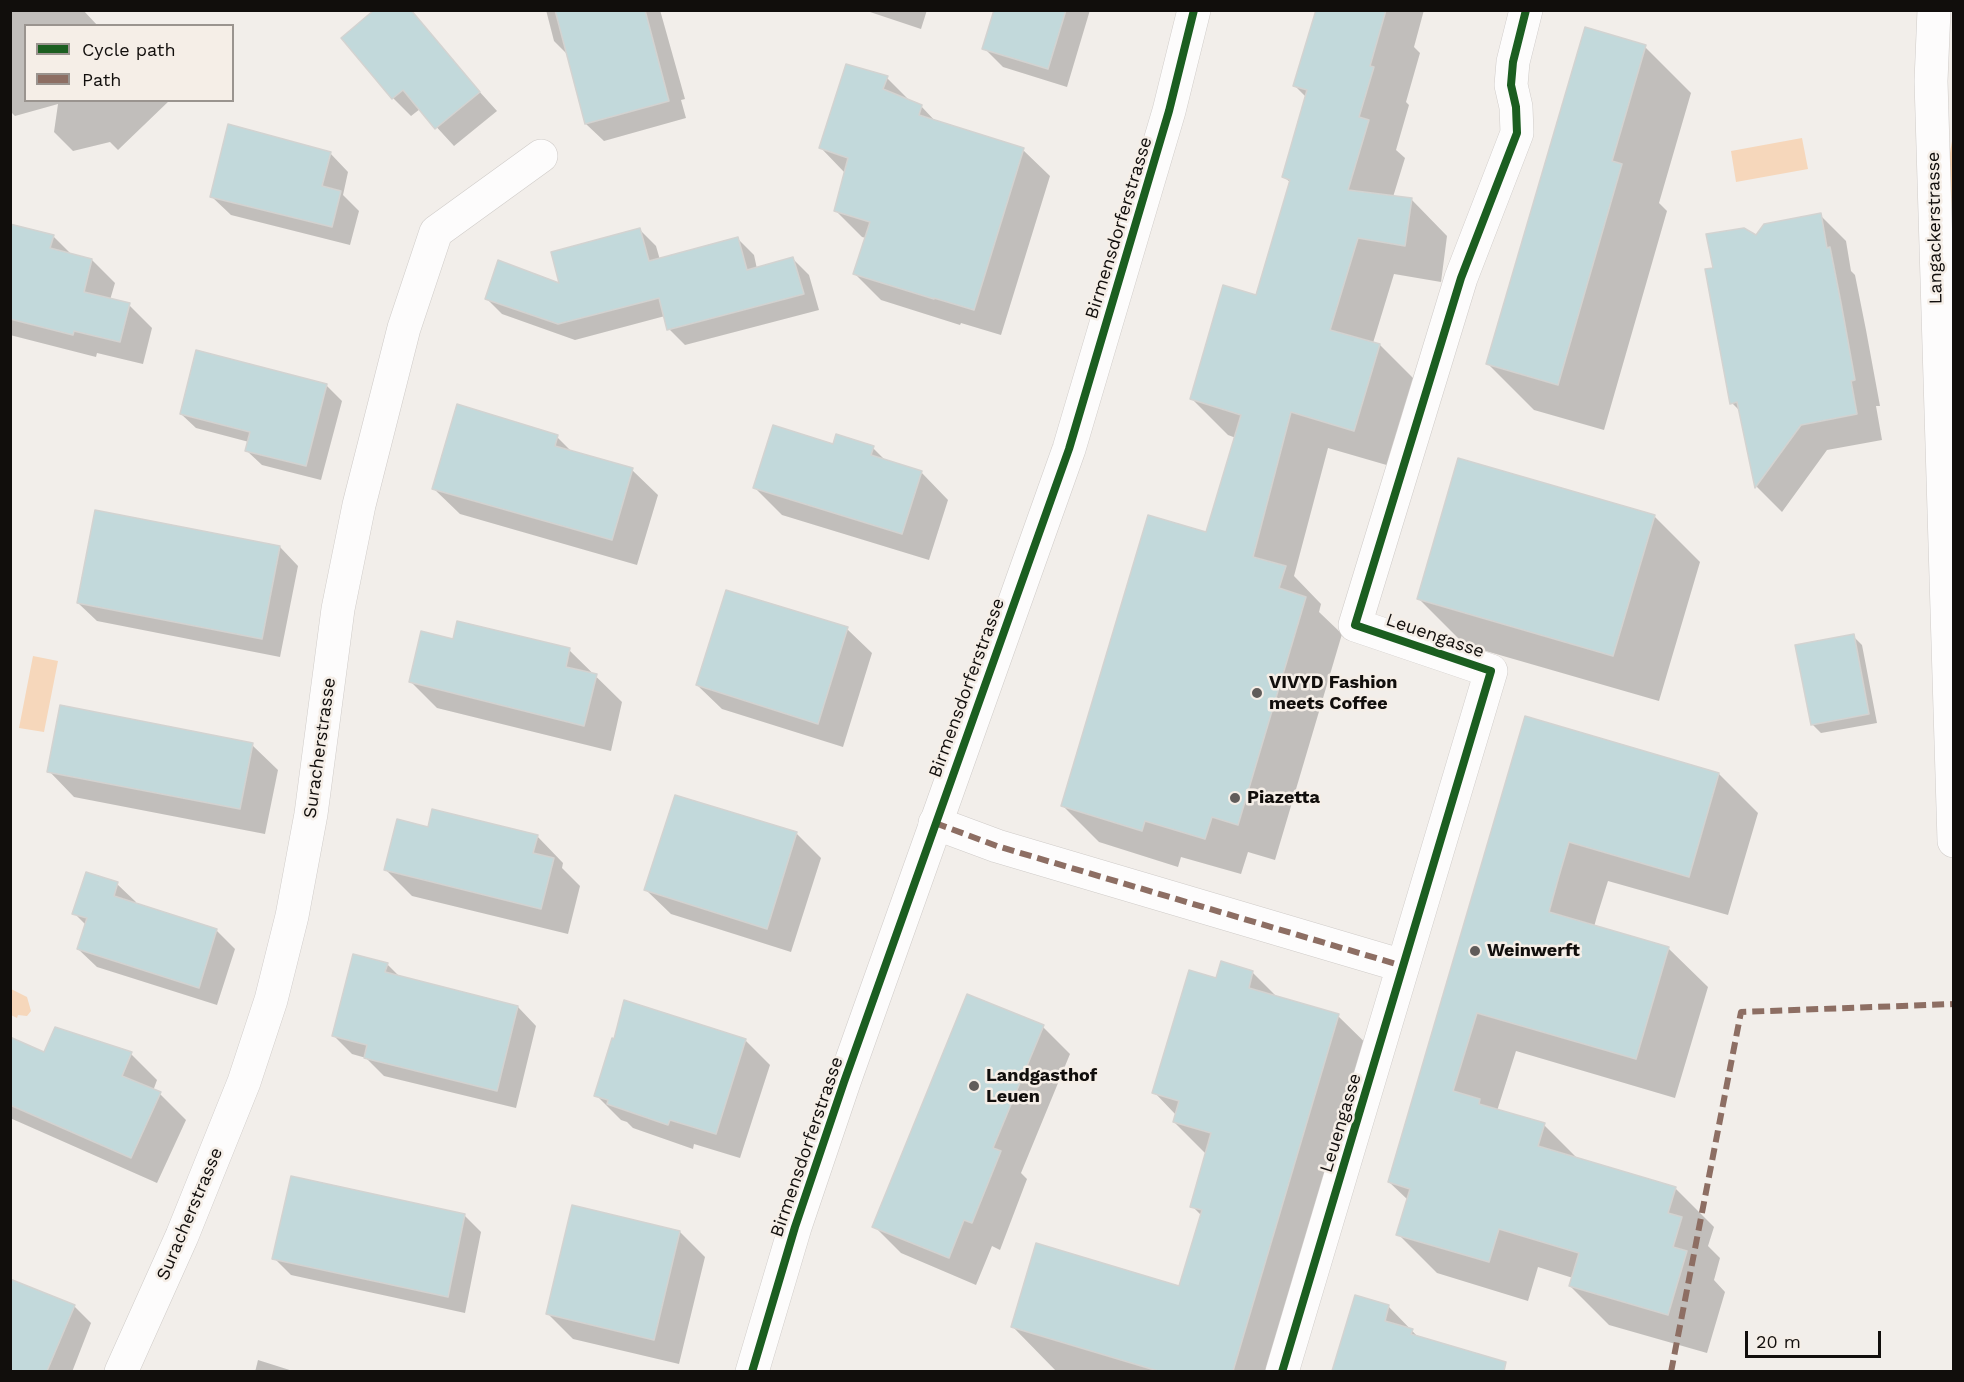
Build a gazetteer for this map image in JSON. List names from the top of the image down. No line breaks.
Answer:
{"streets":{"street":["Birmensdorferstrasse","Langackerstrasse","Leuengasse","Suracherstrasse"]},"places":["VIVYD Fashion meets Coffee","Piazetta","Weinwerft","Landgasthof Leuen"],"legend":["Cycle path","Path"],"scale_bar":"20 m"}
